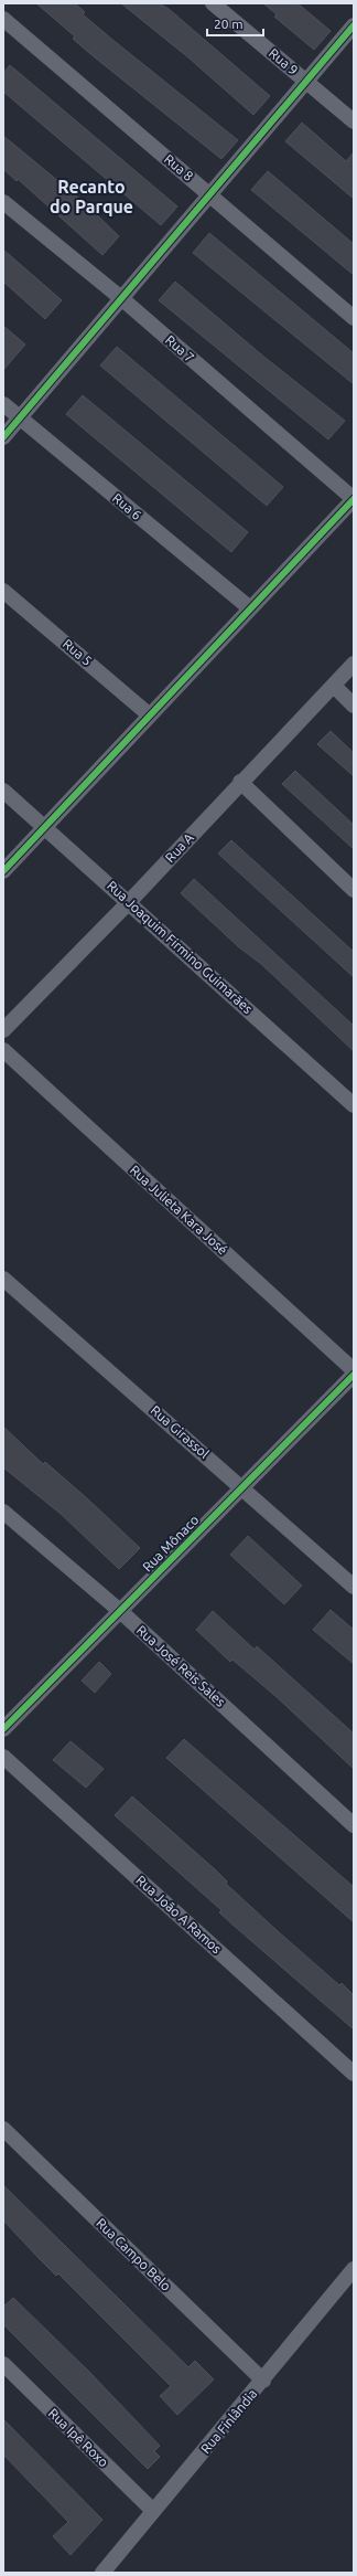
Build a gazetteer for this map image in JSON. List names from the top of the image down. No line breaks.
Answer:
{"streets":{"street":["Rua 9","Rua 8","Rua 7","Rua 6","Rua 5","Rua A","Rua Joaquim Firmino Guimarães","Rua Julieta Kara José","Rua Girassol","Rua Mônaco","Rua José Reis Sales","Rua João A Ramos","Rua Campo Belo","Rua Finlândia","Rua Ipê Roxo"]},"crossings":[["Rua A","Rua Joaquim Firmino Guimarães"],["Rua Girassol","Rua Mônaco"],["Rua Mônaco","Rua José Reis Sales"],["Rua Campo Belo","Rua Finlândia"],["Rua Finlândia","Rua Ipê Roxo"]],"districts":["Recanto do Parque"],"scale_bar":"20 m"}
